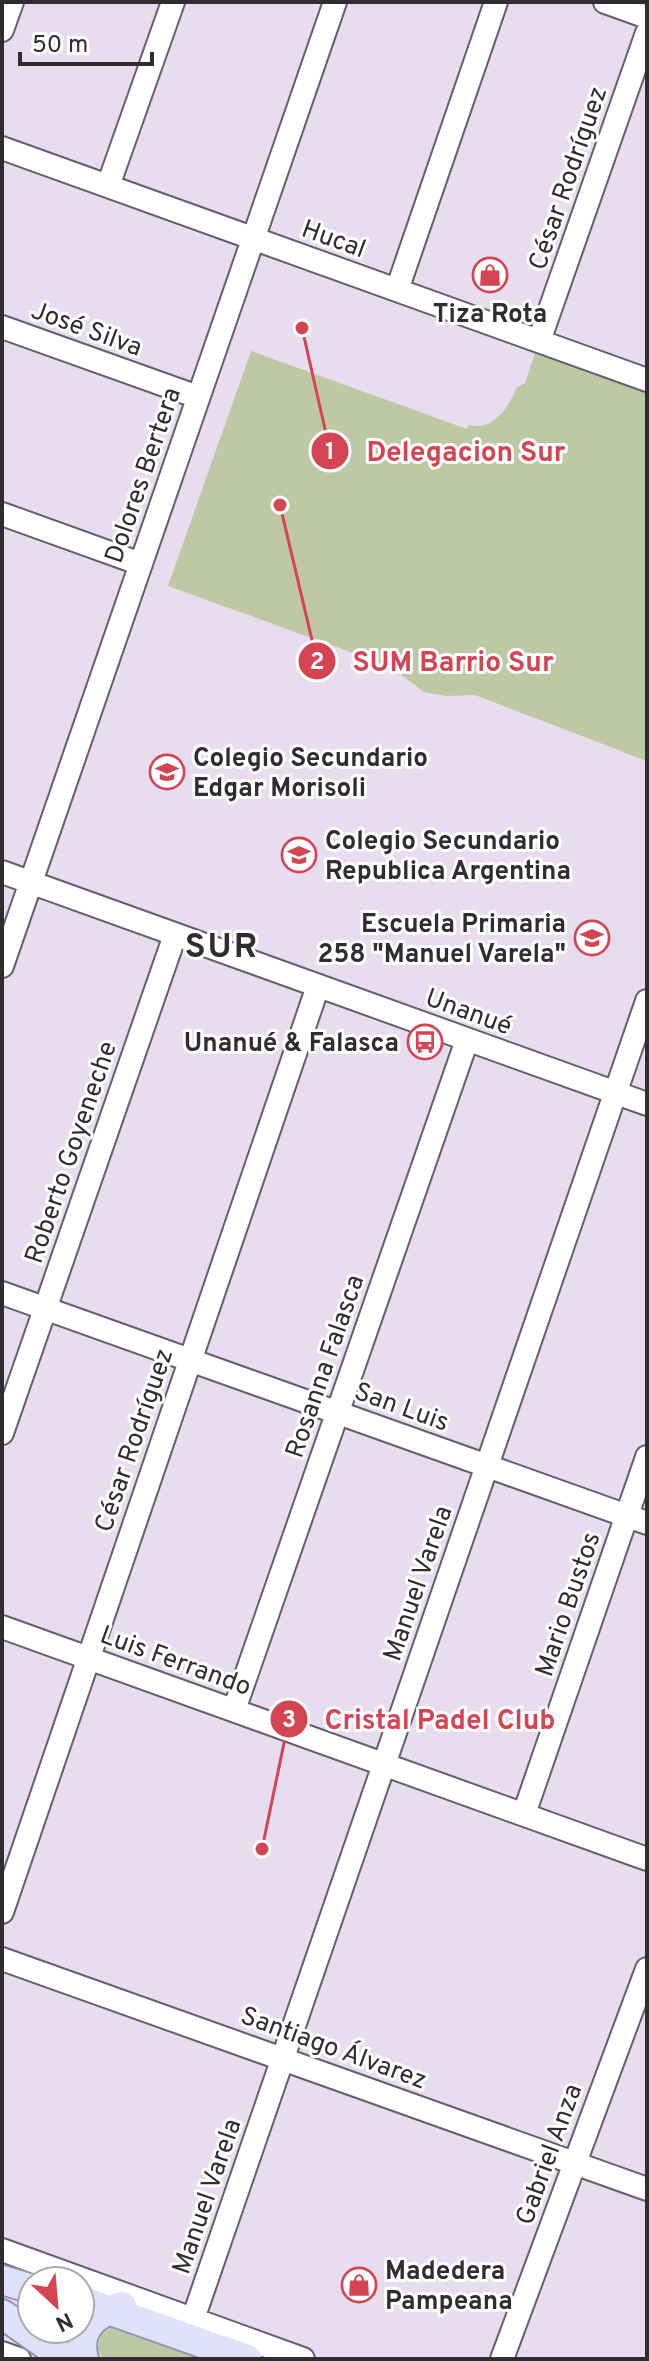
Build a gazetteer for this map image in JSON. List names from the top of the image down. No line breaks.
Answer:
{"streets":{"street":["César Rodríguez","Hucal","José Silva","Dolores Bertera","Unanué","Roberto Goyeneche","Rosanna Falasca","San Luis","Manuel Varela","Mario Bustos","Luis Ferrando","Santiago Álvarez","Gabriel Anza"]},"crossings":[["César Rodríguez","Hucal"],["César Rodríguez","Unanué"],["César Rodríguez","San Luis"],["César Rodríguez","Luis Ferrando"],["Hucal","Dolores Bertera"],["José Silva","Dolores Bertera"],["Dolores Bertera","Unanué"],["Unanué","Roberto Goyeneche"],["Unanué","Rosanna Falasca"],["Unanué","Manuel Varela"],["Roberto Goyeneche","San Luis"],["Rosanna Falasca","San Luis"],["Rosanna Falasca","Luis Ferrando"],["San Luis","Manuel Varela"],["San Luis","Mario Bustos"],["Manuel Varela","Luis Ferrando"],["Manuel Varela","Santiago Álvarez"],["Mario Bustos","Luis Ferrando"],["Santiago Álvarez","Gabriel Anza"]],"districts":["SUR"],"places":{"shop":["Tiza Rota","Madedera Pampeana"],"other":["Delegacion Sur","SUM Barrio Sur","Cristal Padel Club"],"school or university":["Colegio Secundario Edgar Morisoli","Colegio Secundario Republica Argentina","Escuela Primaria 258 \"Manuel Varela\""],"bus stop":["Unanué & Falasca"]},"scale_bar":"50 m","north":"bottom right"}
